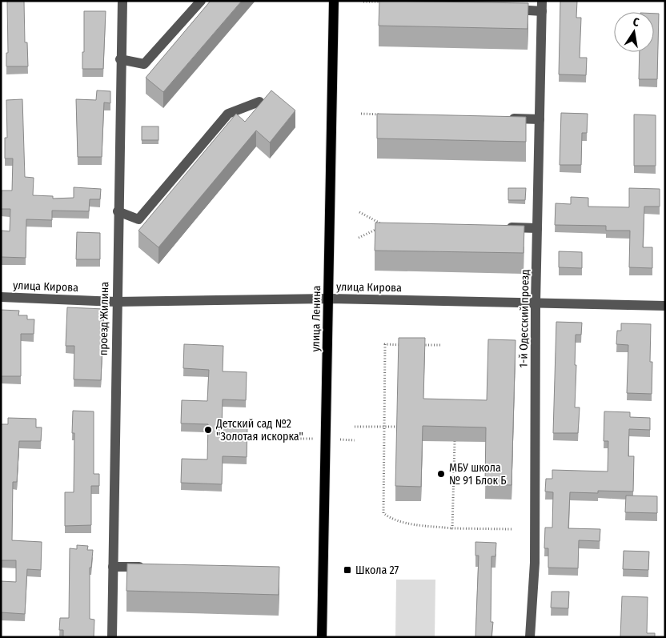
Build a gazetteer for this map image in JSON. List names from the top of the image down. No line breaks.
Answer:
{"streets":{"main road":["улица Ленина"],"street":["улица Кирова","проезд Жилина","1-й Одесский проезд"]},"crossings":[["улица Кирова","проезд Жилина"],["улица Кирова","улица Ленина"],["улица Кирова","1-й Одесский проезд"]],"places":{"other":["Детский сад №2 \"Золотая искорка\"","МБУ школа № 91 Блок Б"],"transit":["Школа 27"]},"north":"top"}
